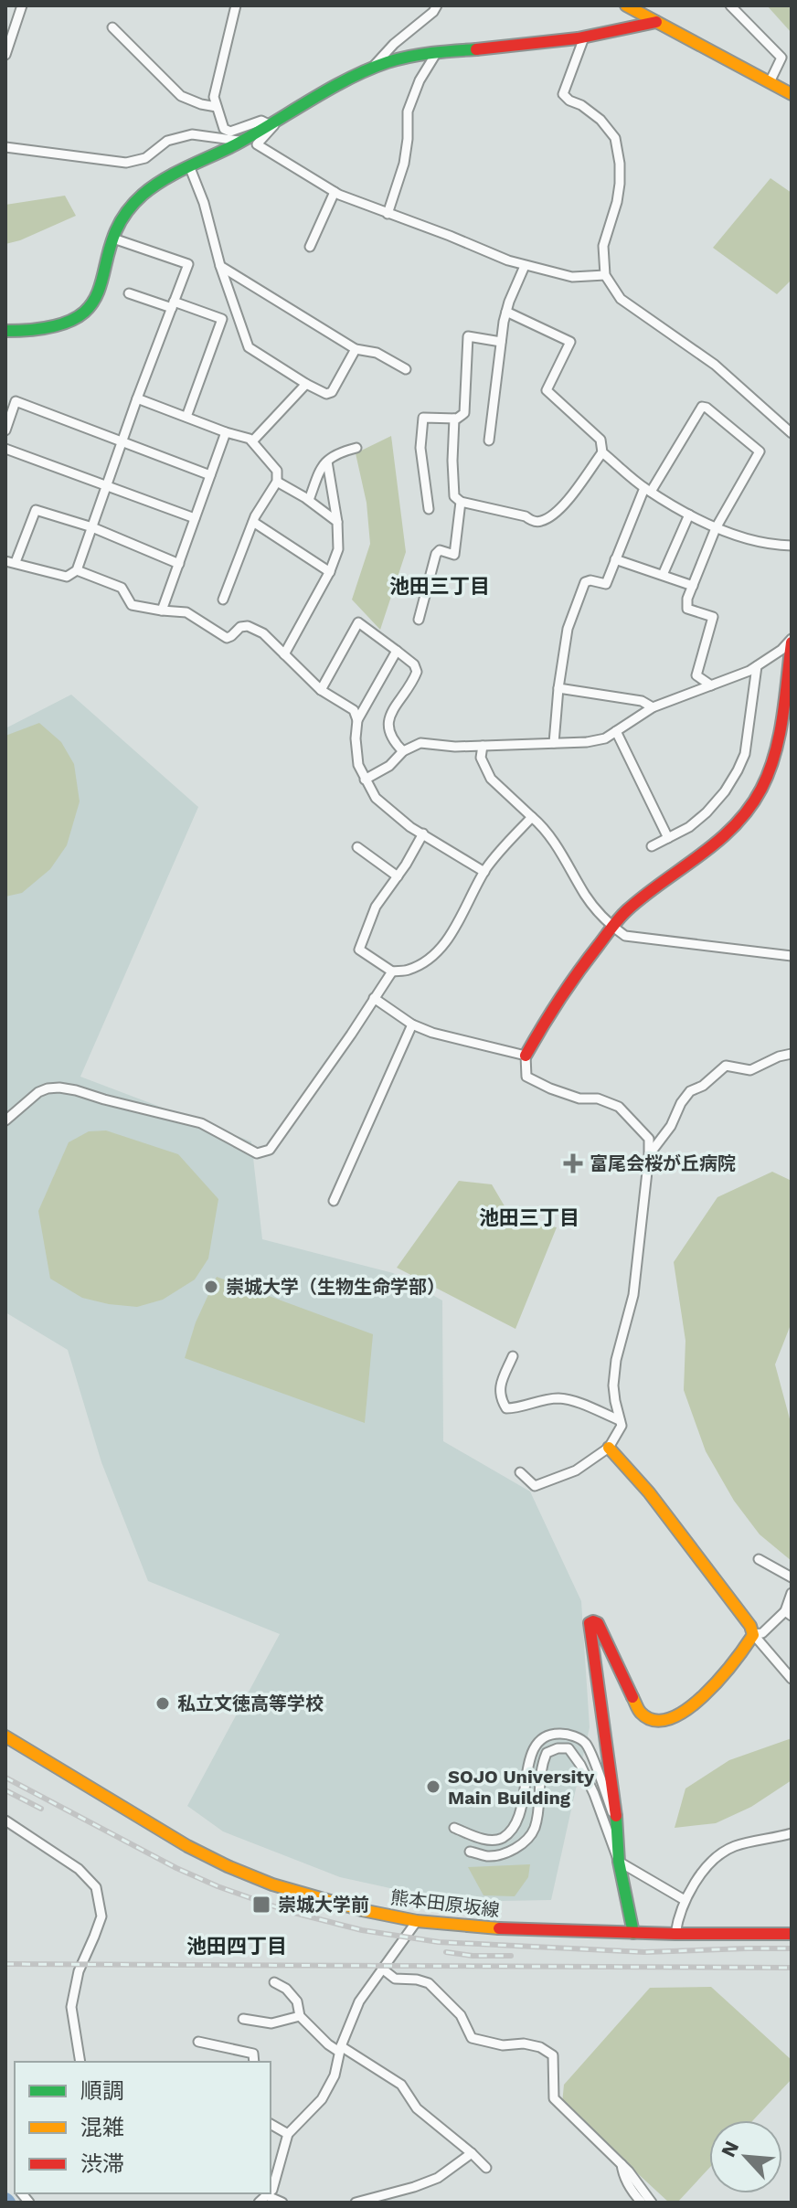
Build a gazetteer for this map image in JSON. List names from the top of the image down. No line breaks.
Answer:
{"streets":{"street":["熊本田原坂線"]},"districts":["池田三丁目","池田三丁目","池田四丁目"],"places":{"health":["富尾会桜が丘病院"],"other":["崇城大学（生物生命学部）","私立文徳高等学校","SOJO University Main Building"],"transit":["崇城大学前"]},"legend":["順調","混雑","渋滞"],"north":"top left"}
